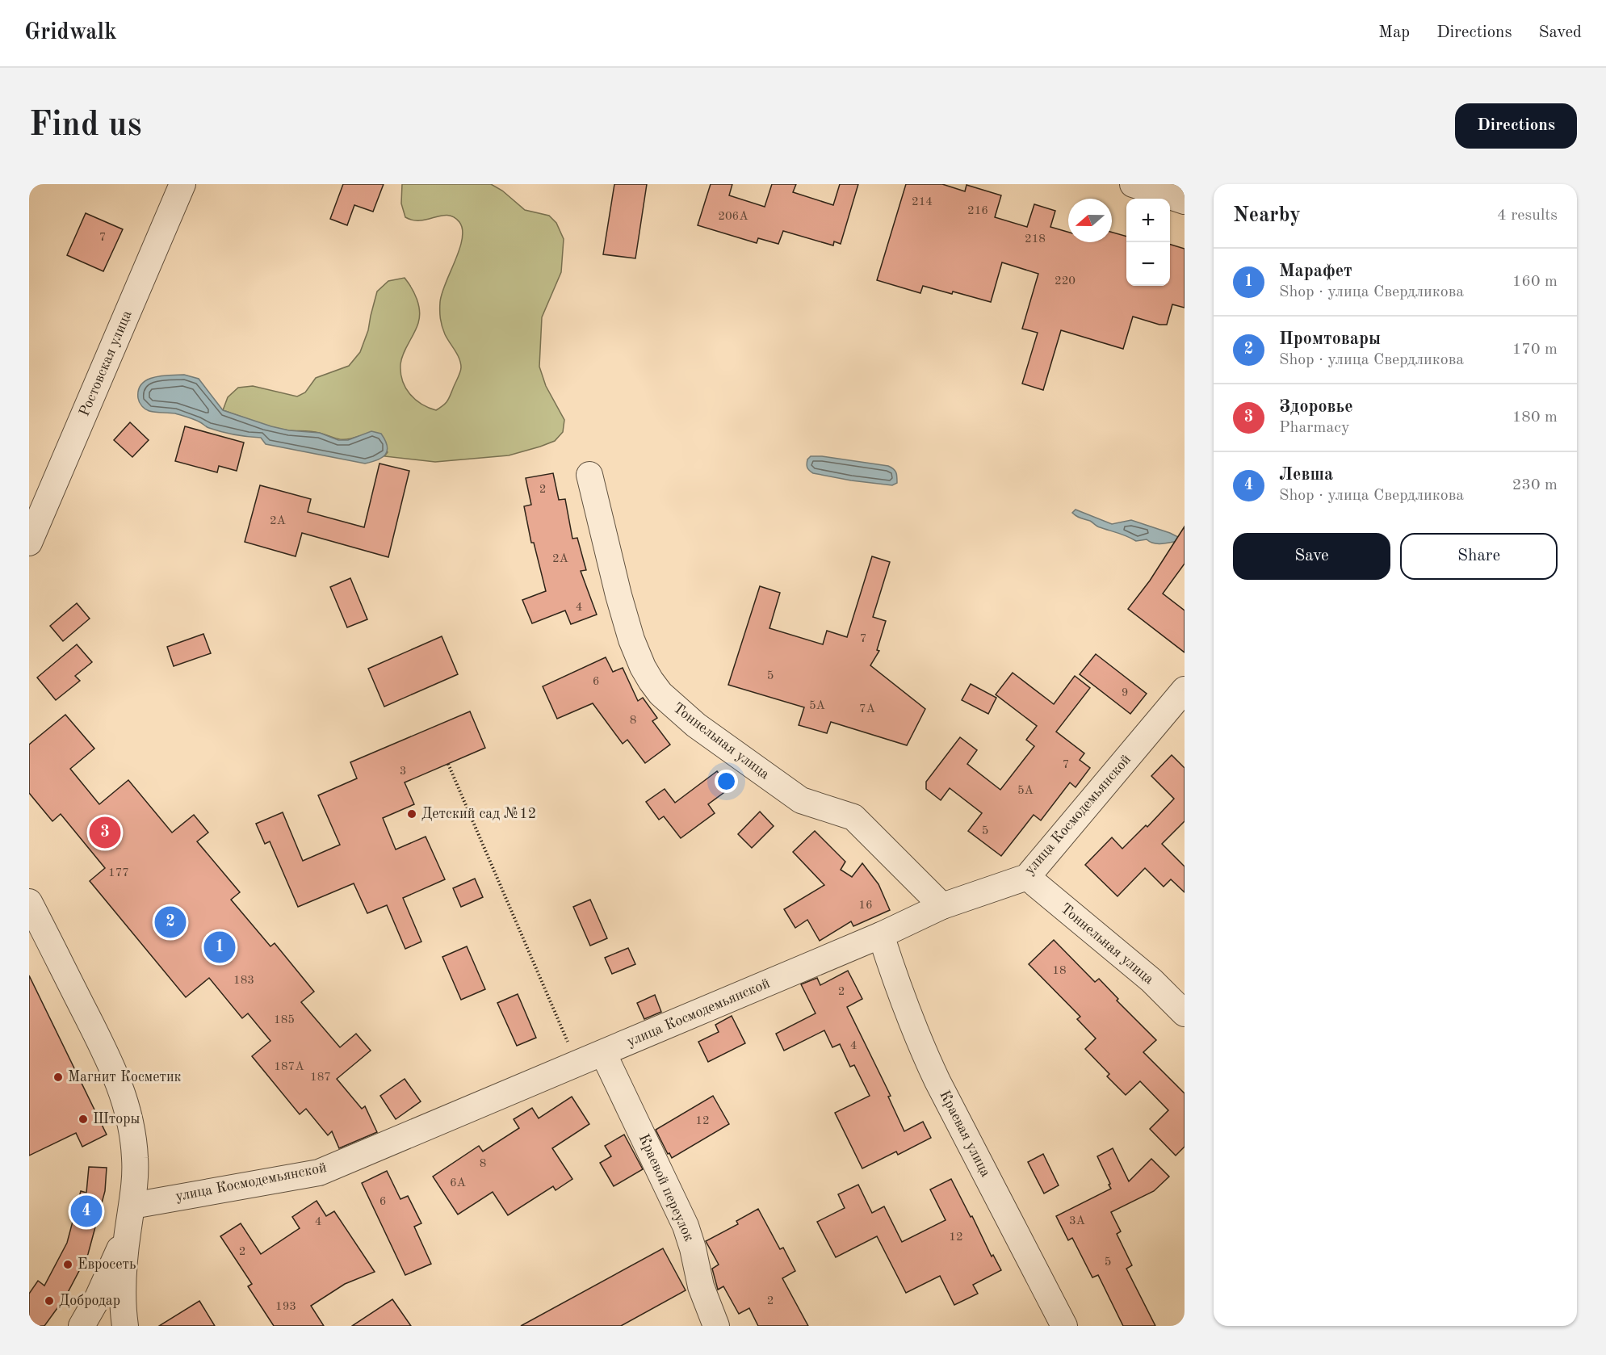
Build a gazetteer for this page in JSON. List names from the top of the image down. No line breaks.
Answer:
{"streets":{"street":["Ростовская улица","Тоннельная улица","улица Космодемьянской","Краевая улица","Краевой переулок"]},"crossings":[["Тоннельная улица","улица Космодемьянской"],["улица Космодемьянской","Краевая улица"],["улица Космодемьянской","Краевой переулок"]],"places":["Детский сад №12","Магнит Косметик","Шторы","Евросеть","Добродар"],"house_numbers":["214","216","206А","7","218","220","2","2А","2А","4","7","5","6","9","5А","7А","8","7","3","5А","5","177","16","18","183","2","185","4","187А","187","12","8","6А","6","3А","4","12","2","5","2","193"],"north":"left","page":{"header":"Gridwalk","nav":["Map","Directions","Saved"],"buttons":["Directions",["Save","Share"]],"title":"Find us","heading":["Nearby","4 results"],"map_buttons":["+","−"],"list":[{"mark":"1","name":"Марафет","note":"Shop · улица Свердликова","value":"160 m"},{"mark":"2","name":"Промтовары","note":"Shop · улица Свердликова","value":"170 m"},{"mark":"3","name":"Здоровье","note":"Pharmacy","value":"180 m"},{"mark":"4","name":"Левша","note":"Shop · улица Свердликова","value":"230 m"}],"pins":["3","2","1","4"]}}
